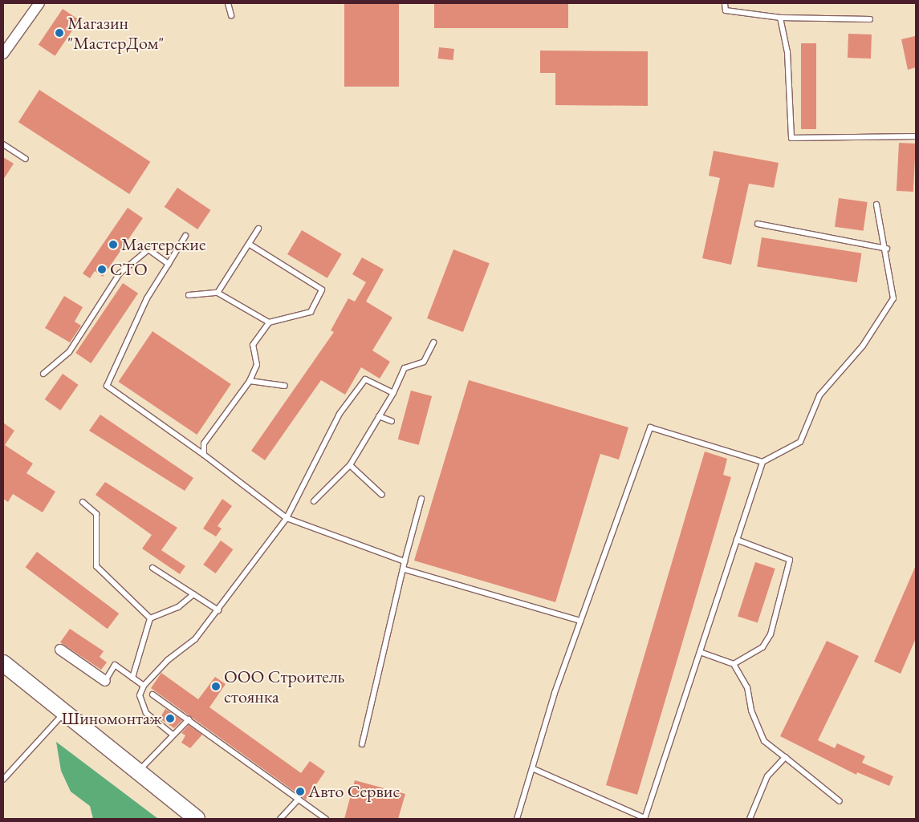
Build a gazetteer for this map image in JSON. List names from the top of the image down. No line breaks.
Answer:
{"places":["Магазин \"МастерДом\"","Мастерские","СТО","ООО Строитель стоянка","Шиномонтаж","Авто Сервис"]}
